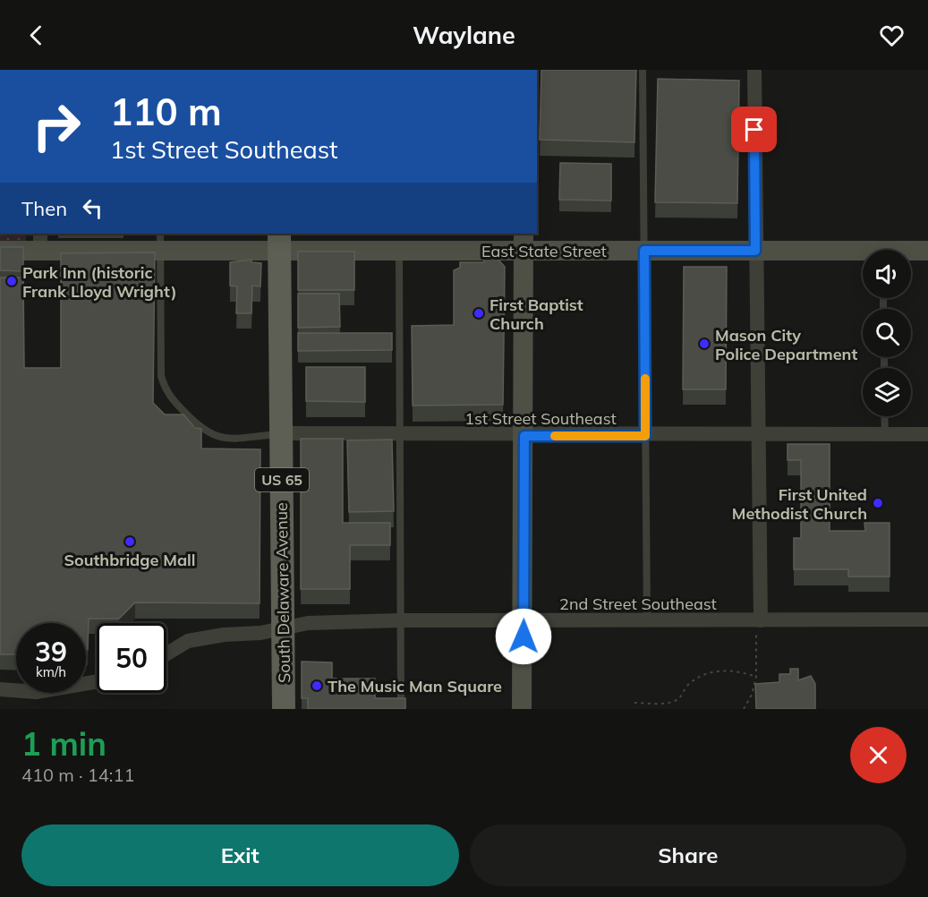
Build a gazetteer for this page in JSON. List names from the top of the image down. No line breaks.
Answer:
{"streets":{"main road":["East State Street","US 65","South Delaware Avenue"],"street":["1st Street Southeast","2nd Street Southeast"]},"crossings":[["East State Street","South Delaware Avenue"],["1st Street Southeast","South Delaware Avenue"],["South Delaware Avenue","2nd Street Southeast"]],"places":["Park Inn (historic Frank Lloyd Wright)","First Baptist Church","Mason City Police Department","First United Methodist Church","Southbridge Mall","The Music Man Square"],"page":{"header":"Waylane","turn":["110 m","1st Street Southeast"],"then":"Then","speed":"39 km/h","limit":"50","heading":["1 min","410 m · 14:11"],"buttons":["Exit","Share"]}}
